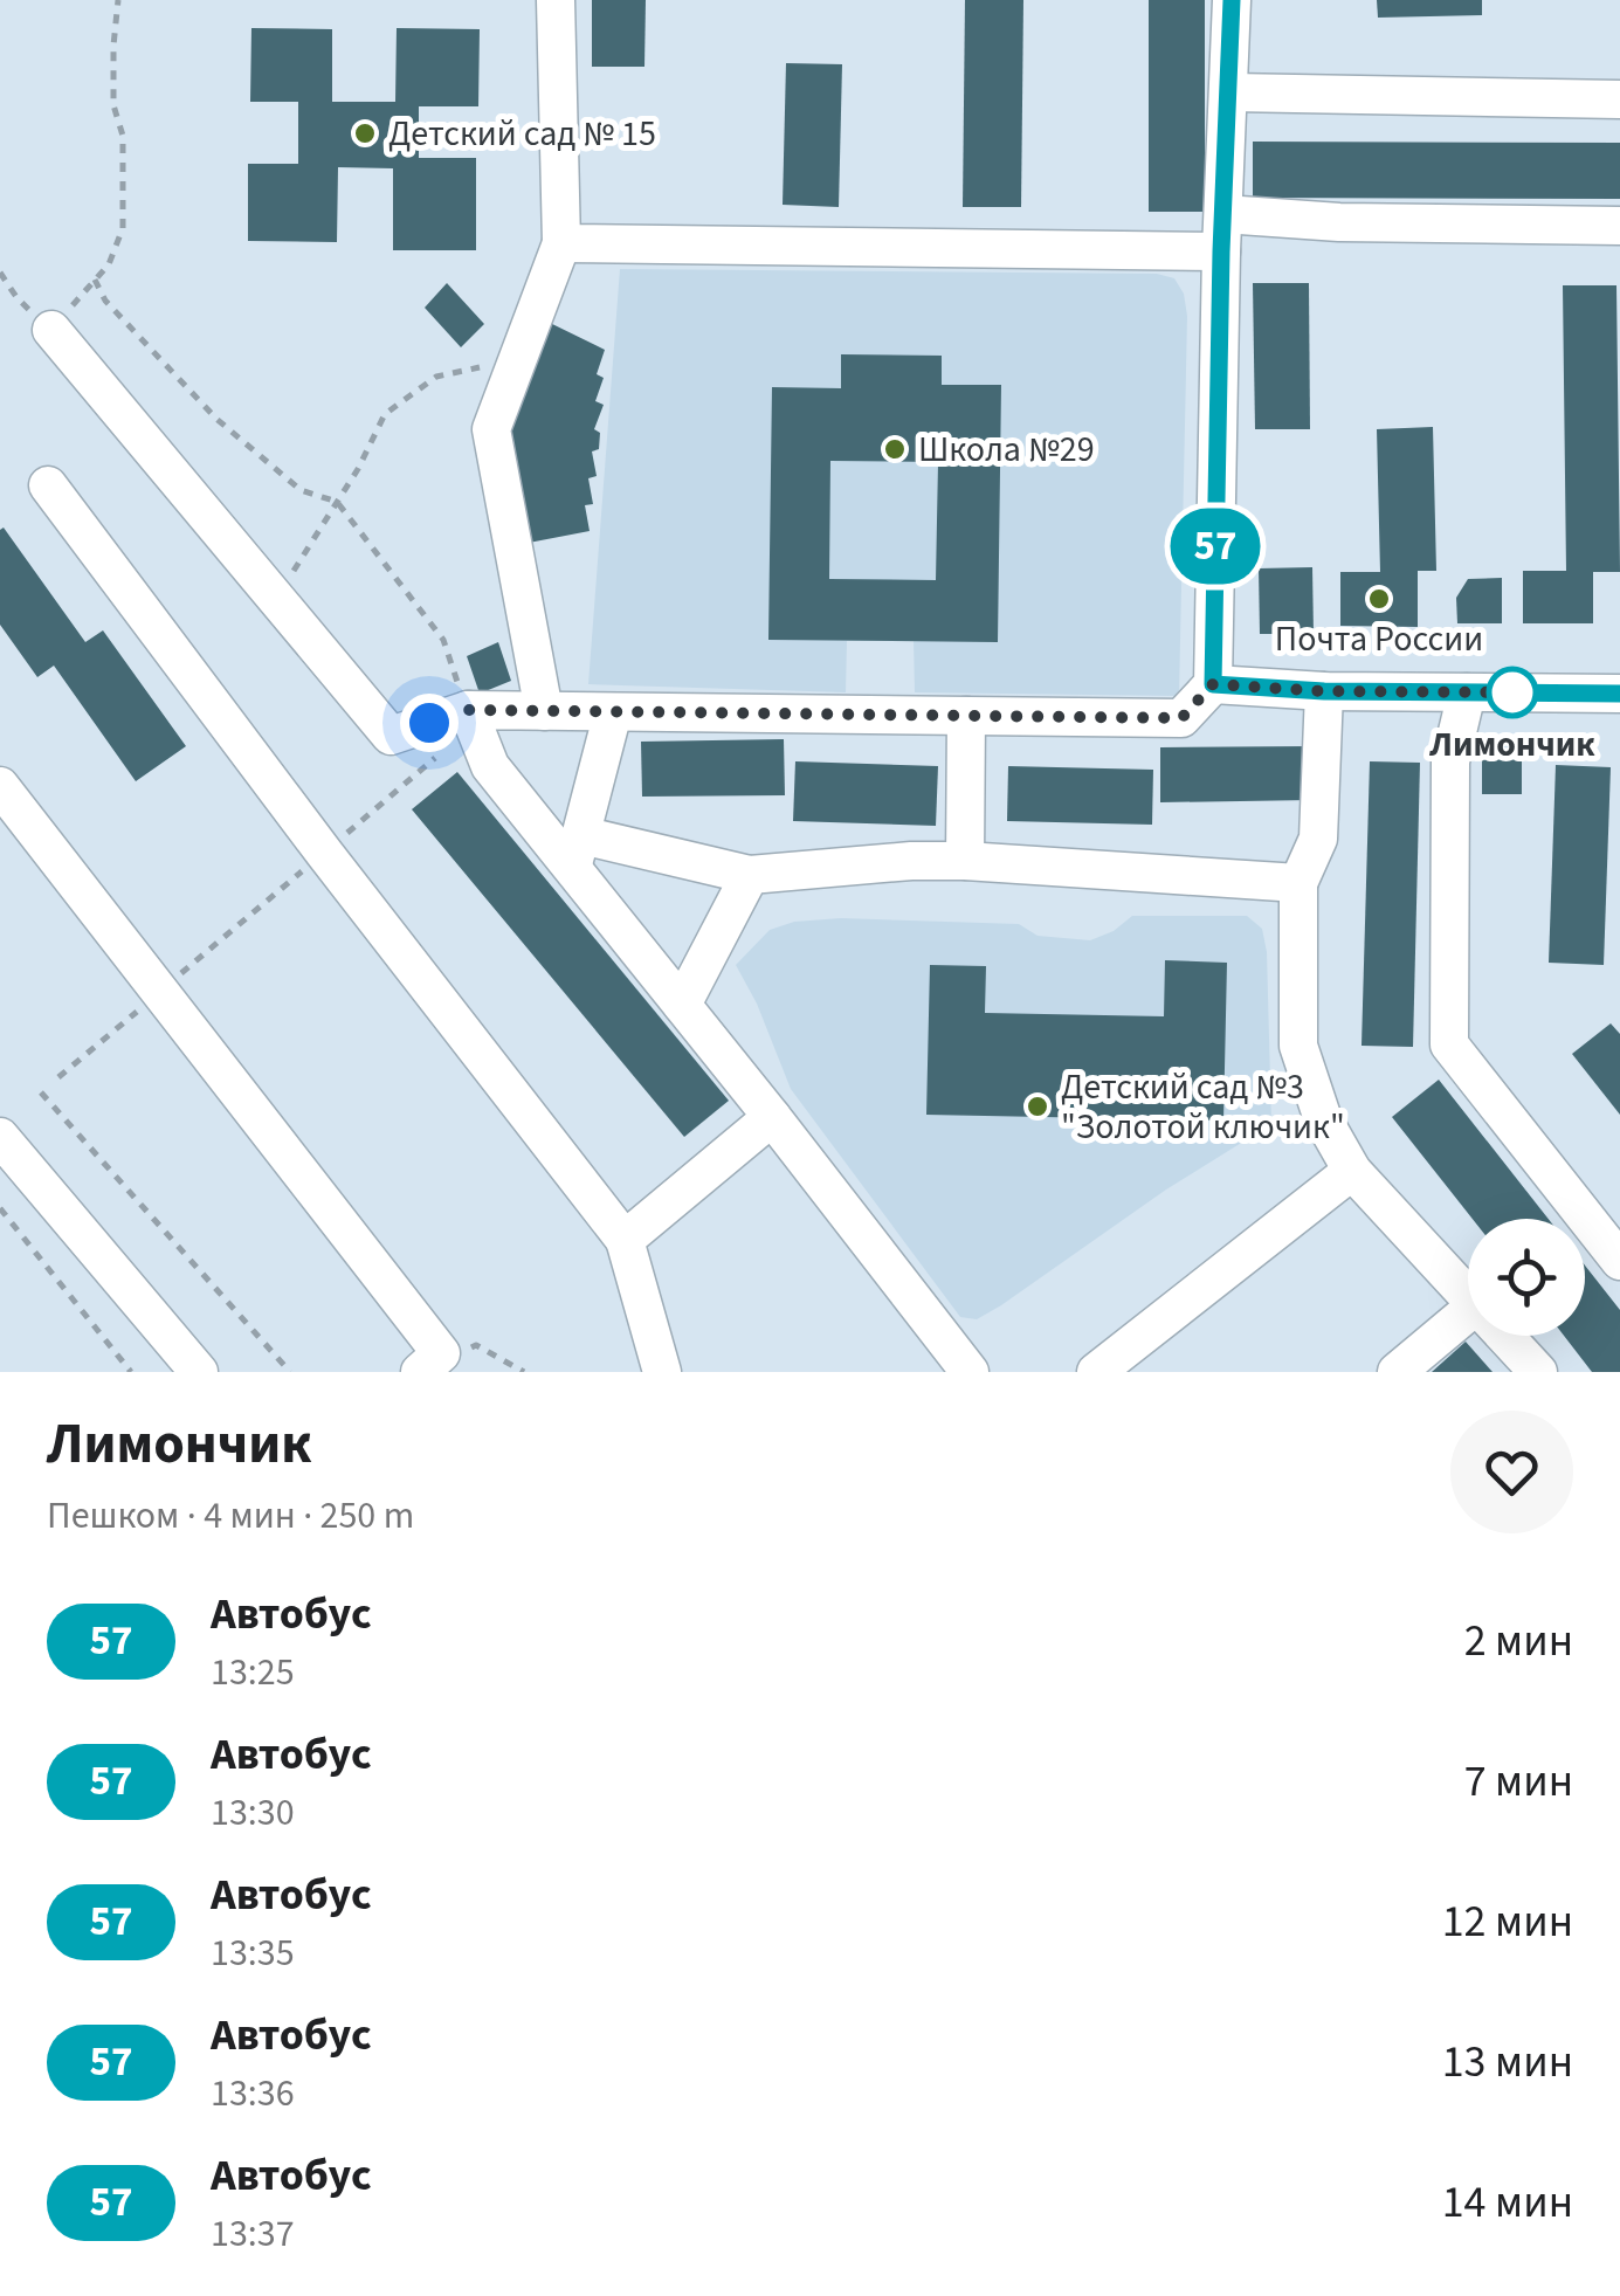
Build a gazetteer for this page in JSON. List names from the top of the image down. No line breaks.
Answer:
{"places":["Детский сад № 15","Школа №29","Почта России","Лимончик","Детский сад №3 \"Золотой ключик\""],"lines":["bus line 57"],"page":{"on_map":"57","heading":["Лимончик","Пешком · 4 мин · 250 m"],"list":[{"mark":"57","name":"Автобус","note":"13:25","value":"2 мин"},{"mark":"57","name":"Автобус","note":"13:30","value":"7 мин"},{"mark":"57","name":"Автобус","note":"13:35","value":"12 мин"},{"mark":"57","name":"Автобус","note":"13:36","value":"13 мин"},{"mark":"57","name":"Автобус","note":"13:37","value":"14 мин"}]}}
